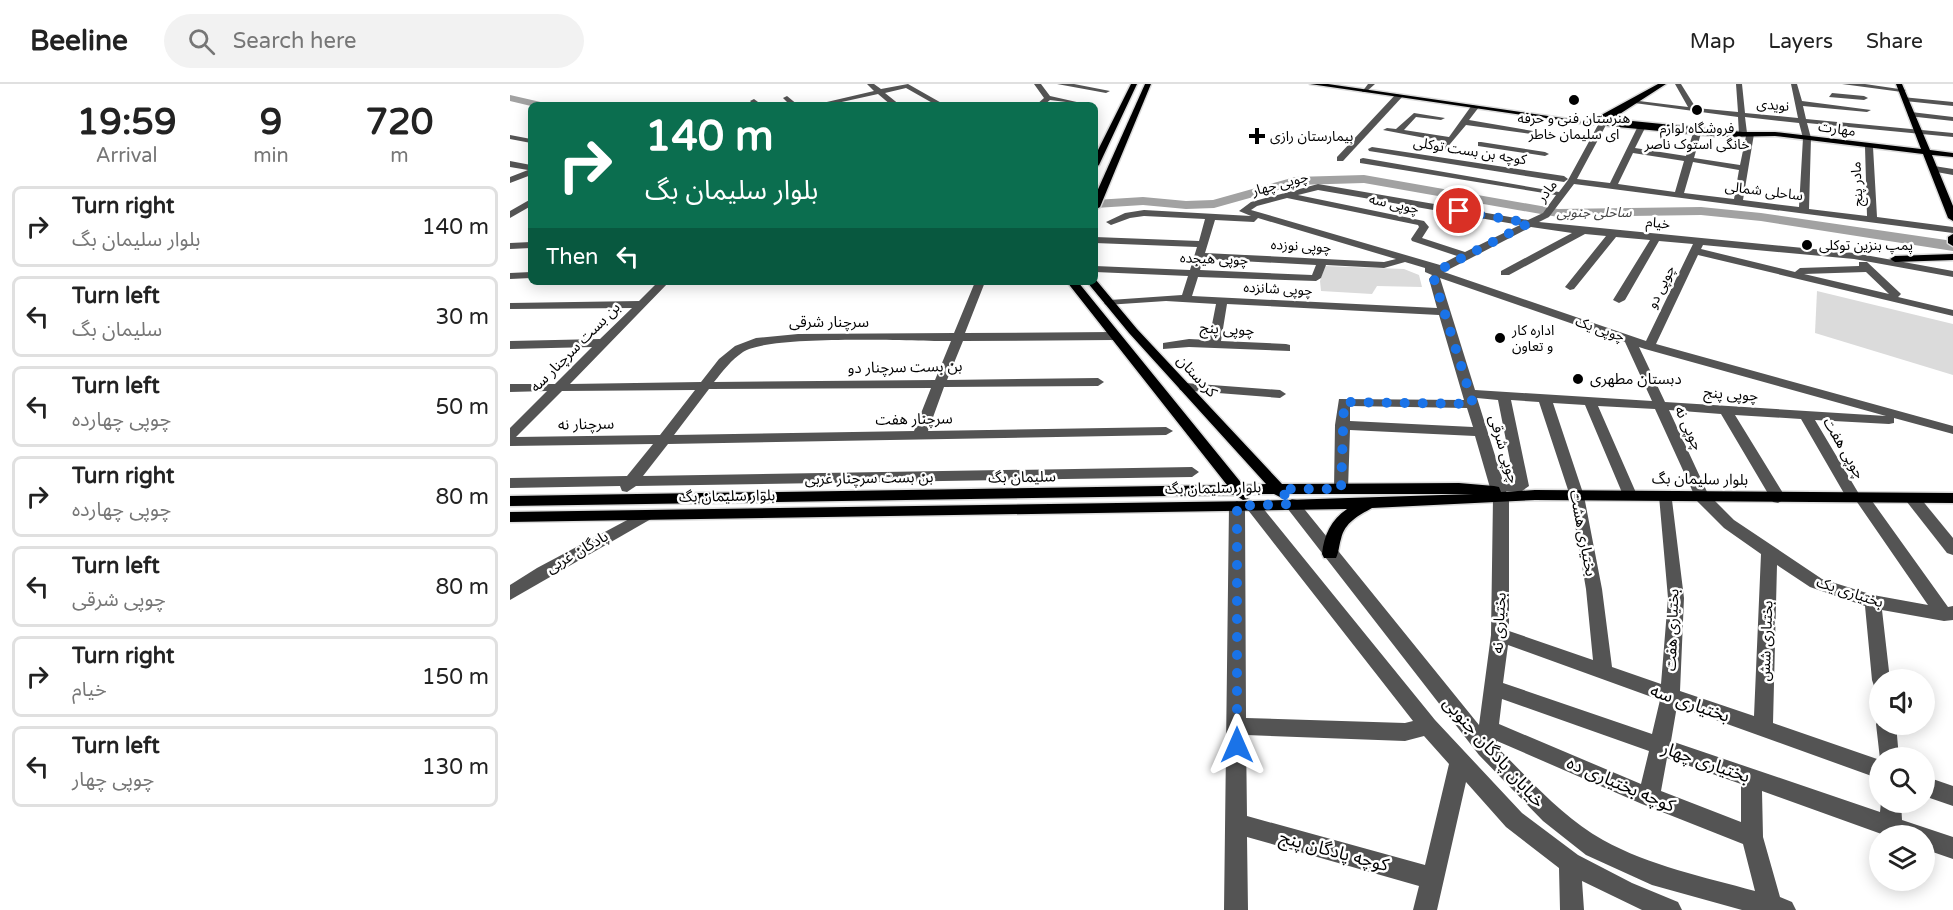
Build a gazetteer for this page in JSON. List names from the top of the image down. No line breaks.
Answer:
{"streets":{"main road":["مهارت","کردستان","سلیمان بگ","بلوار سلیمان بگ"],"street":["نویدی","کوچه بن بست توکلی","چوپی چهار","مادر پنج","مادر","ساحلی شمالی","چوپی سه","خیام","چوپی نوزده","چوپی هیجده","چوپی دو","چوپی شانزده","سرچنار شرقی","چوپی پنج","چوپی یک","بن بست سرچنار سه","بن بست سرچنار دو","سرچنار هفت","سرچنار نه","چوپی نه","چوپی هفت","چوپی شرقی","بن بست سرچنار غربی","بختیاری هشت","پادگان غربی","بختیاری یک","بختیاری نه","بختیاری هفت","بختیاری شش","بختیاری سه","خیابان پادگان جنوبی","بختیاری چهار","کوچه بختیاری ده","کوچه پادگان پنج"]},"crossings":[["مهارت","مادر پنج"],["مهارت","مادر"],["کوچه بن بست توکلی","مادر"],["کوچه بن بست توکلی","ساحلی شمالی"],["چوپی چهار","مادر"],["چوپی چهار","چوپی سه"],["چوپی چهار","خیام"],["چوپی چهار","چوپی یک"],["چوپی چهار","چوپی شرقی"],["مادر پنج","ساحلی شمالی"],["مادر","ساحلی شمالی"],["مادر","خیام"],["خیام","چوپی دو"],["چوپی نوزده","چوپی هیجده"],["چوپی نوزده","چوپی یک"],["چوپی دو","چوپی یک"],["چوپی شانزده","کردستان"],["چوپی شانزده","چوپی شرقی"],["سرچنار شرقی","بن بست سرچنار دو"],["سرچنار شرقی","سرچنار هفت"],["سرچنار شرقی","سرچنار نه"],["سرچنار شرقی","سلیمان بگ"],["سرچنار شرقی","بن بست سرچنار غربی"],["چوپی پنج","چوپی یک"],["چوپی پنج","چوپی نه"],["چوپی پنج","چوپی هفت"],["چوپی پنج","چوپی شرقی"],["چوپی پنج","بختیاری هشت"],["چوپی یک","چوپی نه"],["چوپی یک","چوپی شرقی"],["بن بست سرچنار سه","بن بست سرچنار دو"],["کردستان","سلیمان بگ"],["کردستان","بلوار سلیمان بگ"],["کردستان","خیابان پادگان جنوبی"],["سرچنار هفت","سرچنار نه"],["چوپی نه","بلوار سلیمان بگ"],["چوپی نه","بختیاری یک"],["چوپی هفت","بلوار سلیمان بگ"],["چوپی هفت","بختیاری یک"],["چوپی شرقی","سلیمان بگ"],["چوپی شرقی","بلوار سلیمان بگ"],["چوپی شرقی","بختیاری نه"],["سلیمان بگ","بلوار سلیمان بگ"],["سلیمان بگ","بختیاری نه"],["سلیمان بگ","خیابان پادگان جنوبی"],["بلوار سلیمان بگ","بختیاری هشت"],["بلوار سلیمان بگ","پادگان غربی"],["بلوار سلیمان بگ","بختیاری یک"],["بلوار سلیمان بگ","بختیاری نه"],["بلوار سلیمان بگ","بختیاری هفت"],["بلوار سلیمان بگ","خیابان پادگان جنوبی"],["بختیاری هشت","بختیاری سه"],["بختیاری یک","بختیاری شش"],["بختیاری نه","بختیاری سه"],["بختیاری نه","خیابان پادگان جنوبی"],["بختیاری نه","بختیاری چهار"],["بختیاری نه","کوچه بختیاری ده"],["بختیاری هفت","بختیاری سه"],["بختیاری هفت","بختیاری چهار"],["بختیاری هفت","کوچه بختیاری ده"],["بختیاری شش","بختیاری سه"],["خیابان پادگان جنوبی","کوچه بختیاری ده"]],"water":["ساحلی جنوبی"],"places":{"other":["هنرستان فنی و حرفه ای سلیمان خاطر","فروشگاه لوازم خانگى استوک ناصر","پمپ بنزین توکلی","اداره کار و تعاون","دبستان مطهری"],"health":["بیمارستان رازی"]},"page":{"header":"Beeline","search":"Search here","nav":["Map","Layers","Share"],"eta":["19:59","Arrival","9","min","720","m"],"turn":["140 m","بلوار سلیمان بگ"],"list":[{"name":"Turn right","note":"بلوار سلیمان بگ","value":"140 m"},{"name":"Turn left","note":"سلیمان بگ","value":"30 m"},{"name":"Turn left","note":"چوپی چهارده","value":"50 m"},{"name":"Turn right","note":"چوپی چهارده","value":"80 m"},{"name":"Turn left","note":"چوپی شرقی","value":"80 m"},{"name":"Turn right","note":"خیام","value":"150 m"},{"name":"Turn left","note":"چوپی چهار","value":"130 m"}],"then":"Then"}}
